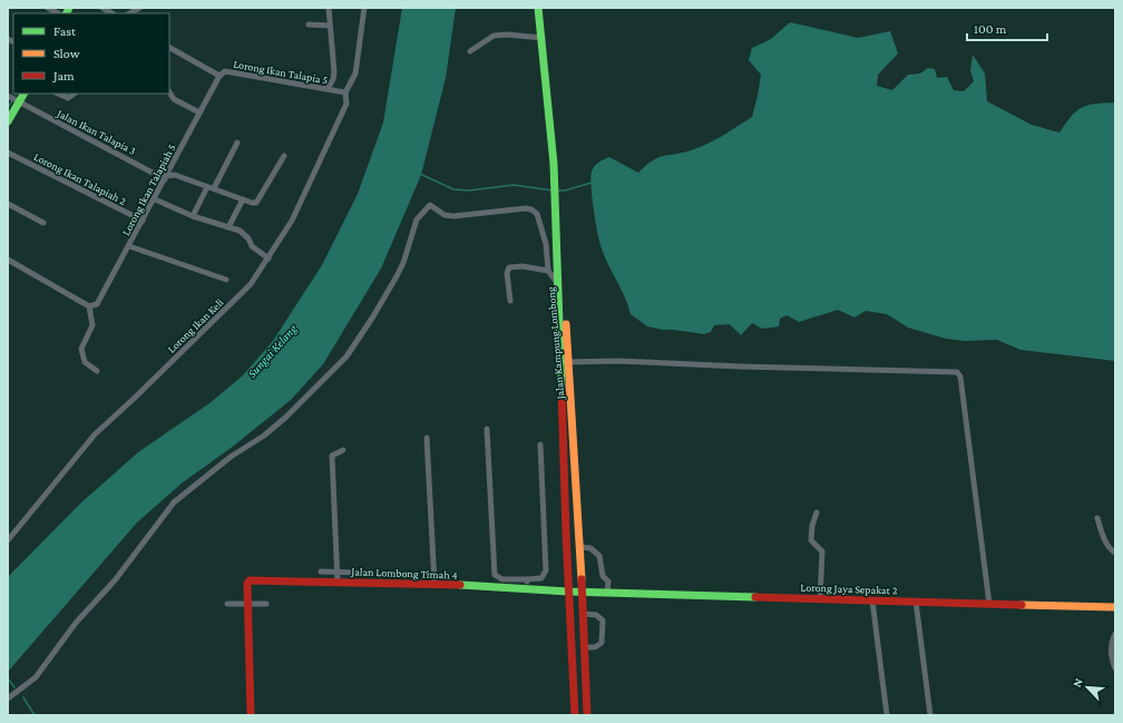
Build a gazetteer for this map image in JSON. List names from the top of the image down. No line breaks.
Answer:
{"streets":{"street":["Lorong Ikan Talapia 5","Jalan Ikan Talapia 3","Lorong Ikan Talapiah 2","Lorong Ikan Talapiah 5","Lorong Ikan Keli","Jalan Kampung Lombong","Jalan Lombong Timah 4","Lorong Jaya Sepakat 2"]},"crossings":[["Lorong Ikan Talapia 5","Lorong Ikan Talapiah 5"],["Lorong Ikan Talapia 5","Lorong Ikan Keli"],["Jalan Ikan Talapia 3","Lorong Ikan Talapiah 5"],["Lorong Ikan Talapiah 2","Lorong Ikan Talapiah 5"],["Jalan Kampung Lombong","Jalan Lombong Timah 4"],["Jalan Kampung Lombong","Lorong Jaya Sepakat 2"],["Jalan Lombong Timah 4","Lorong Jaya Sepakat 2"]],"water":["Sungai Kelang"],"legend":["Fast","Slow","Jam"],"scale_bar":"100 m","north":"top left"}
